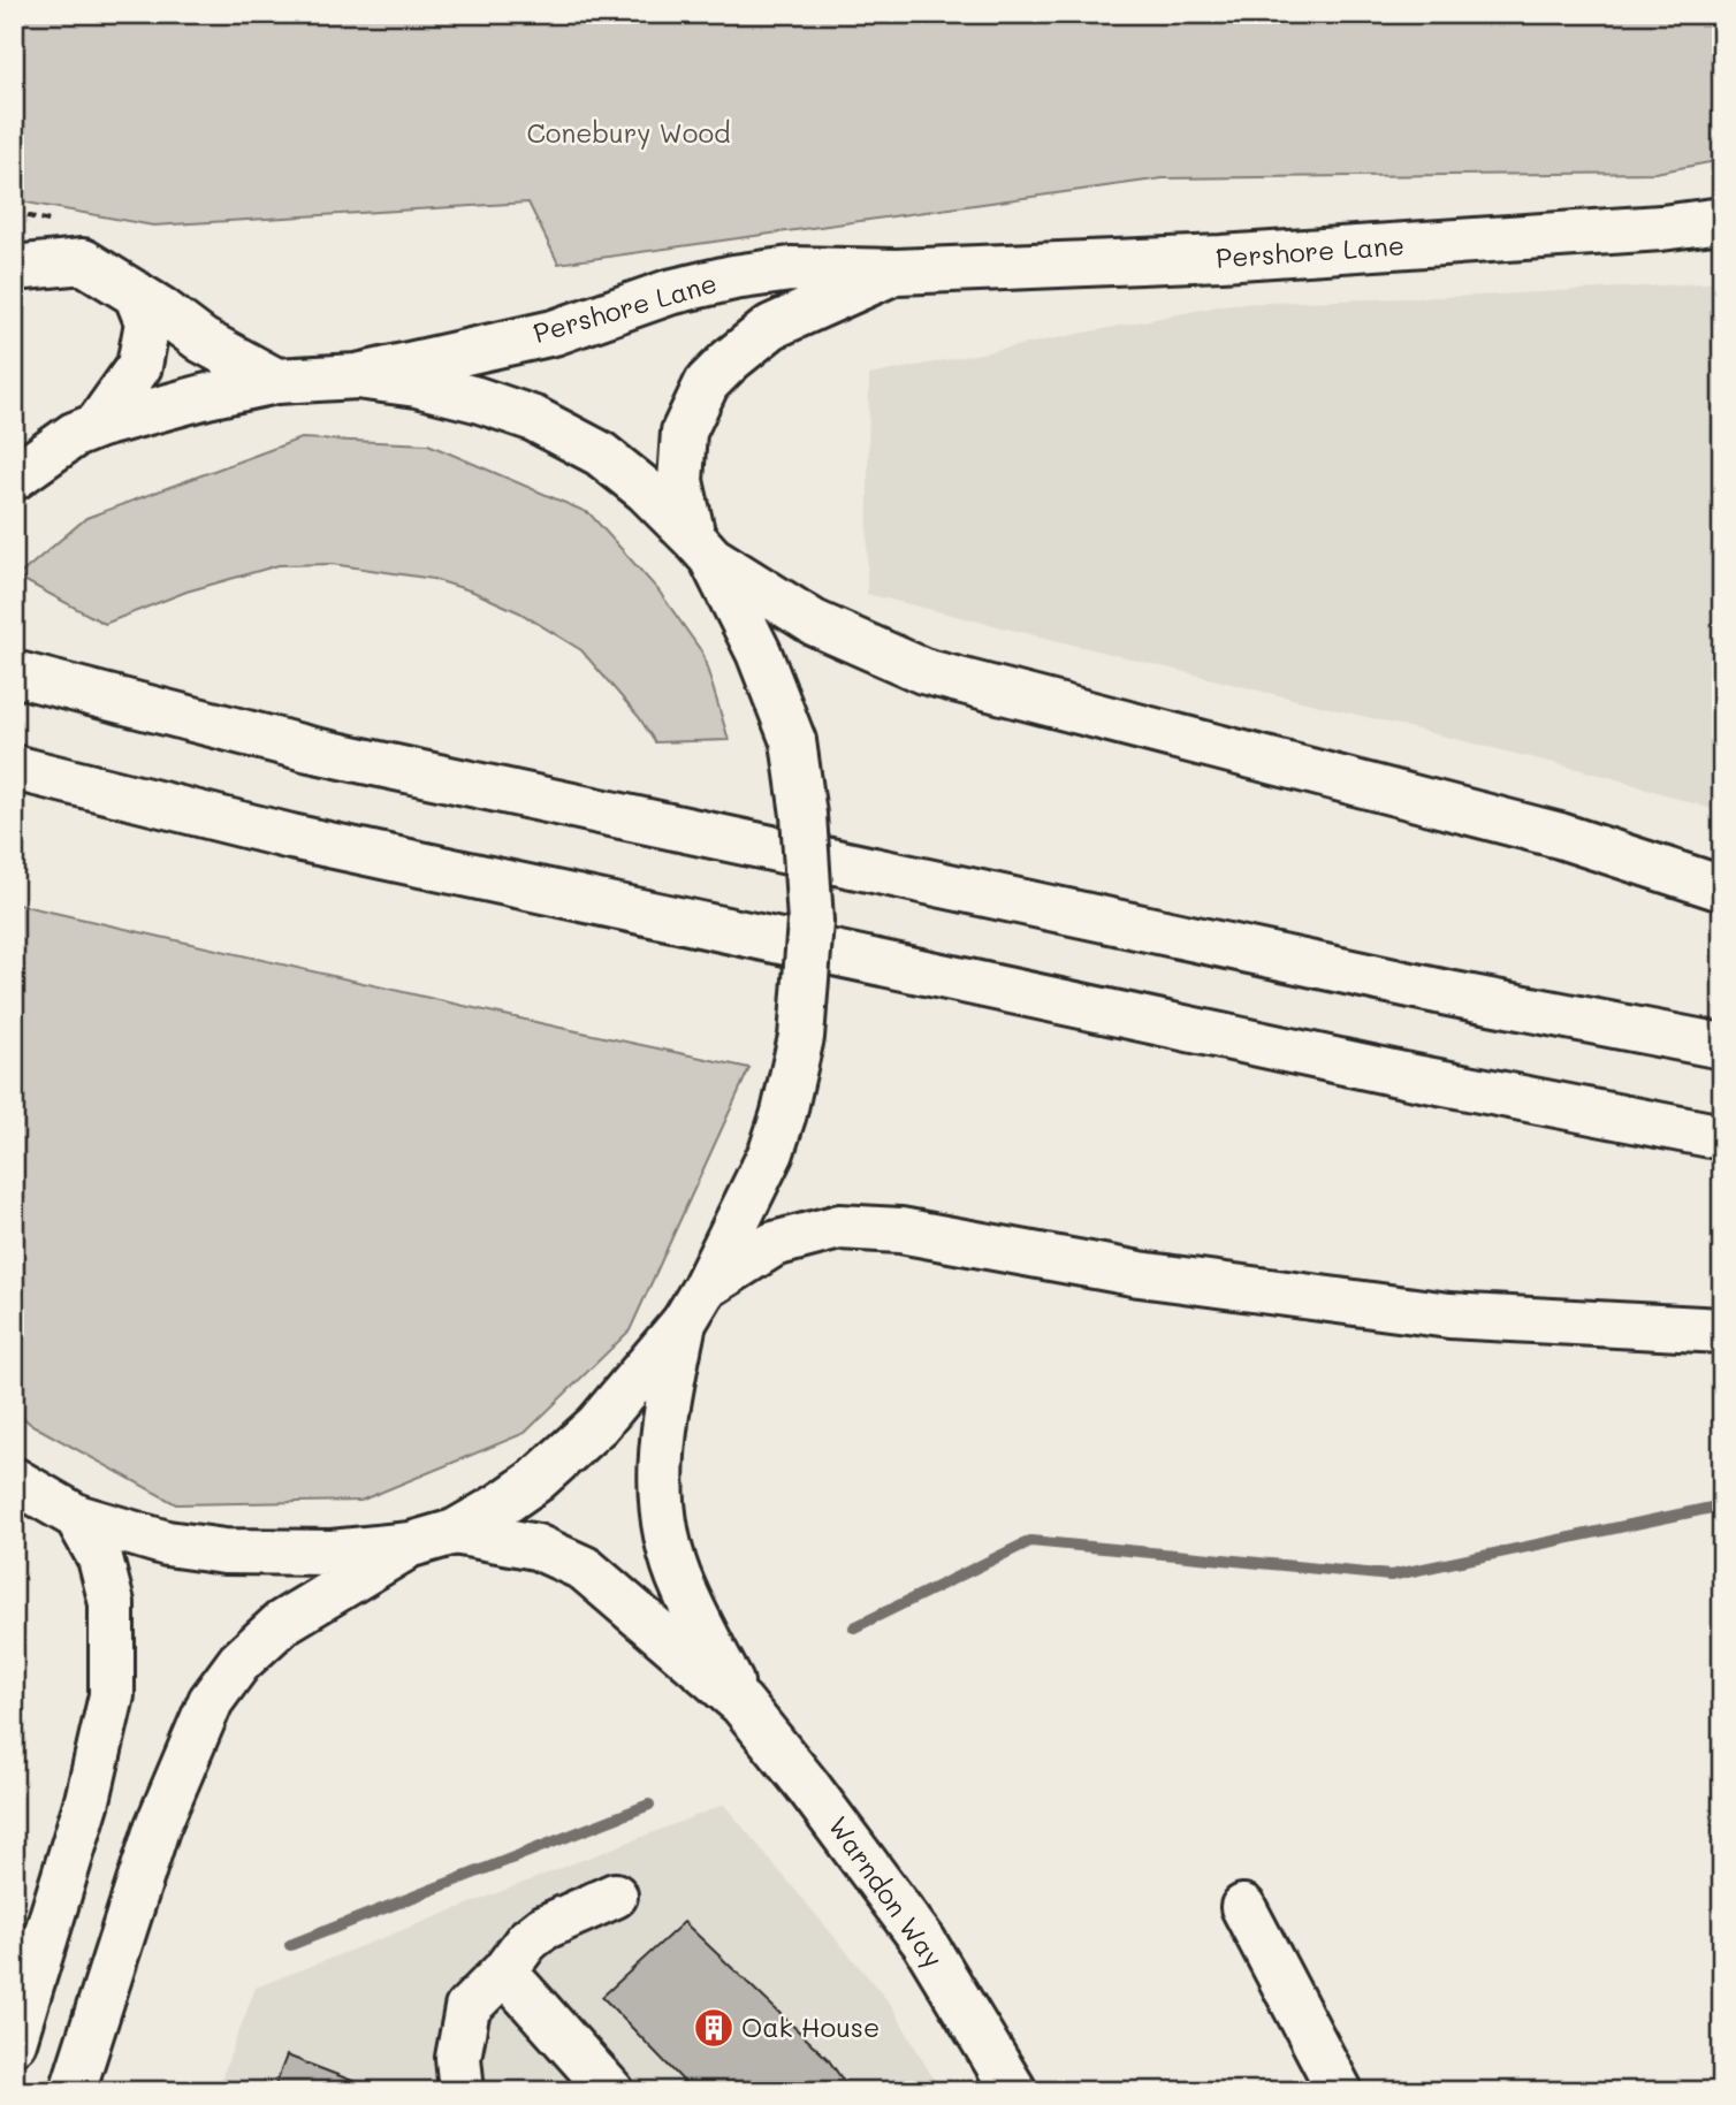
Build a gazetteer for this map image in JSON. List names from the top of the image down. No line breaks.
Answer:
{"streets":{"main road":["Pershore Lane","Warndon Way"]},"parks":["Conebury Wood"],"places":{"building":["Oak House"]}}
